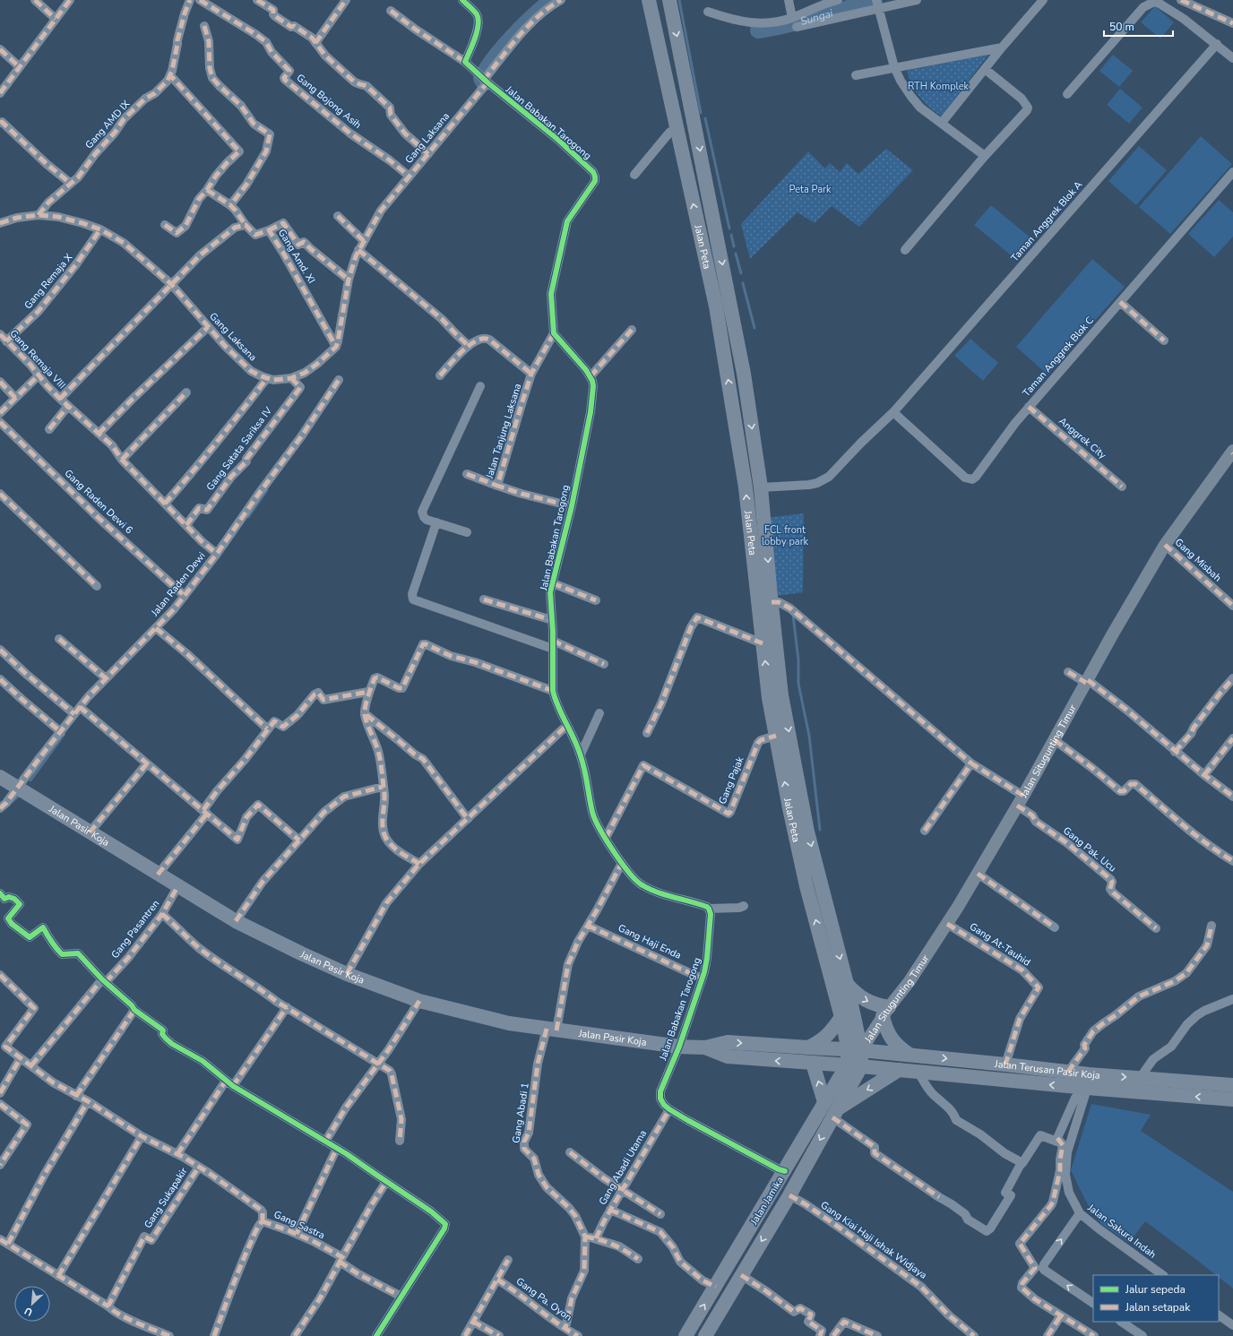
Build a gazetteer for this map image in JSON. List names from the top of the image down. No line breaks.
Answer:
{"streets":{"main road":["Jalan Peta","Jalan Pasir Koja","Jalan Terusan Pasir Koja","Jalan Jamika"],"street":["Gang Bojong Asih","Jalan Babakan Tarogong","Gang AMD IX","Gang Laksana","Taman Anggrek Blok A","Gang Amd. XI","Gang Remaja X","Taman Anggrek Blok C","Gang Remaja VIII","Jalan Tanjung Laksana","Anggrek City","Gang Satata Sariksa IV","Gang Raden Dewi 6","Gang Misbah","Jalan Raden Dewi","Jalan Situgunting Timur","Gang Pajak","Gang Pak. Ucu","Gang Pasantren","Gang Haji Enda","Gang At-Tauhid","Gang Abadi 1","Gang Abadi Utama","Gang Sukapakir","Gang Sastra","Jalan Sakura Indah","Gang Kiai Haji Ishak Widjaya","Gang Pa. Oyon"]},"crossings":[["Gang Bojong Asih","Gang Laksana"],["Jalan Babakan Tarogong","Gang Laksana"],["Jalan Babakan Tarogong","Jalan Tanjung Laksana"],["Jalan Babakan Tarogong","Gang Pajak"],["Jalan Babakan Tarogong","Jalan Pasir Koja"],["Jalan Babakan Tarogong","Gang Haji Enda"],["Jalan Babakan Tarogong","Gang Abadi Utama"],["Jalan Babakan Tarogong","Jalan Jamika"],["Gang AMD IX","Gang Laksana"],["Gang Laksana","Gang Amd. XI"],["Gang Laksana","Gang Remaja X"],["Gang Laksana","Gang Satata Sariksa IV"],["Taman Anggrek Blok A","Jalan Peta"],["Taman Anggrek Blok A","Taman Anggrek Blok C"],["Jalan Peta","Jalan Situgunting Timur"],["Jalan Peta","Gang Pajak"],["Jalan Peta","Jalan Pasir Koja"],["Jalan Peta","Gang Pak. Ucu"],["Jalan Peta","Jalan Terusan Pasir Koja"],["Jalan Peta","Jalan Jamika"],["Gang Remaja X","Gang Remaja VIII"],["Taman Anggrek Blok C","Anggrek City"],["Gang Remaja VIII","Gang Satata Sariksa IV"],["Gang Remaja VIII","Jalan Raden Dewi"],["Gang Raden Dewi 6","Jalan Raden Dewi"],["Gang Misbah","Jalan Situgunting Timur"],["Jalan Raden Dewi","Jalan Pasir Koja"],["Jalan Situgunting Timur","Jalan Pasir Koja"],["Jalan Situgunting Timur","Gang Pak. Ucu"],["Jalan Situgunting Timur","Gang At-Tauhid"],["Jalan Situgunting Timur","Jalan Terusan Pasir Koja"],["Jalan Pasir Koja","Gang Pasantren"],["Jalan Pasir Koja","Jalan Terusan Pasir Koja"],["Jalan Pasir Koja","Gang Abadi 1"],["Jalan Pasir Koja","Jalan Jamika"],["Gang At-Tauhid","Jalan Terusan Pasir Koja"],["Jalan Terusan Pasir Koja","Jalan Jamika"],["Jalan Terusan Pasir Koja","Jalan Sakura Indah"],["Gang Abadi 1","Gang Pa. Oyon"],["Jalan Jamika","Gang Kiai Haji Ishak Widjaya"]],"water":["Sungai"],"parks":["RTH Komplek","Peta Park","FCL front lobby park"],"legend":["Jalur sepeda","Jalan setapak"],"scale_bar":"50 m","north":"bottom left"}
